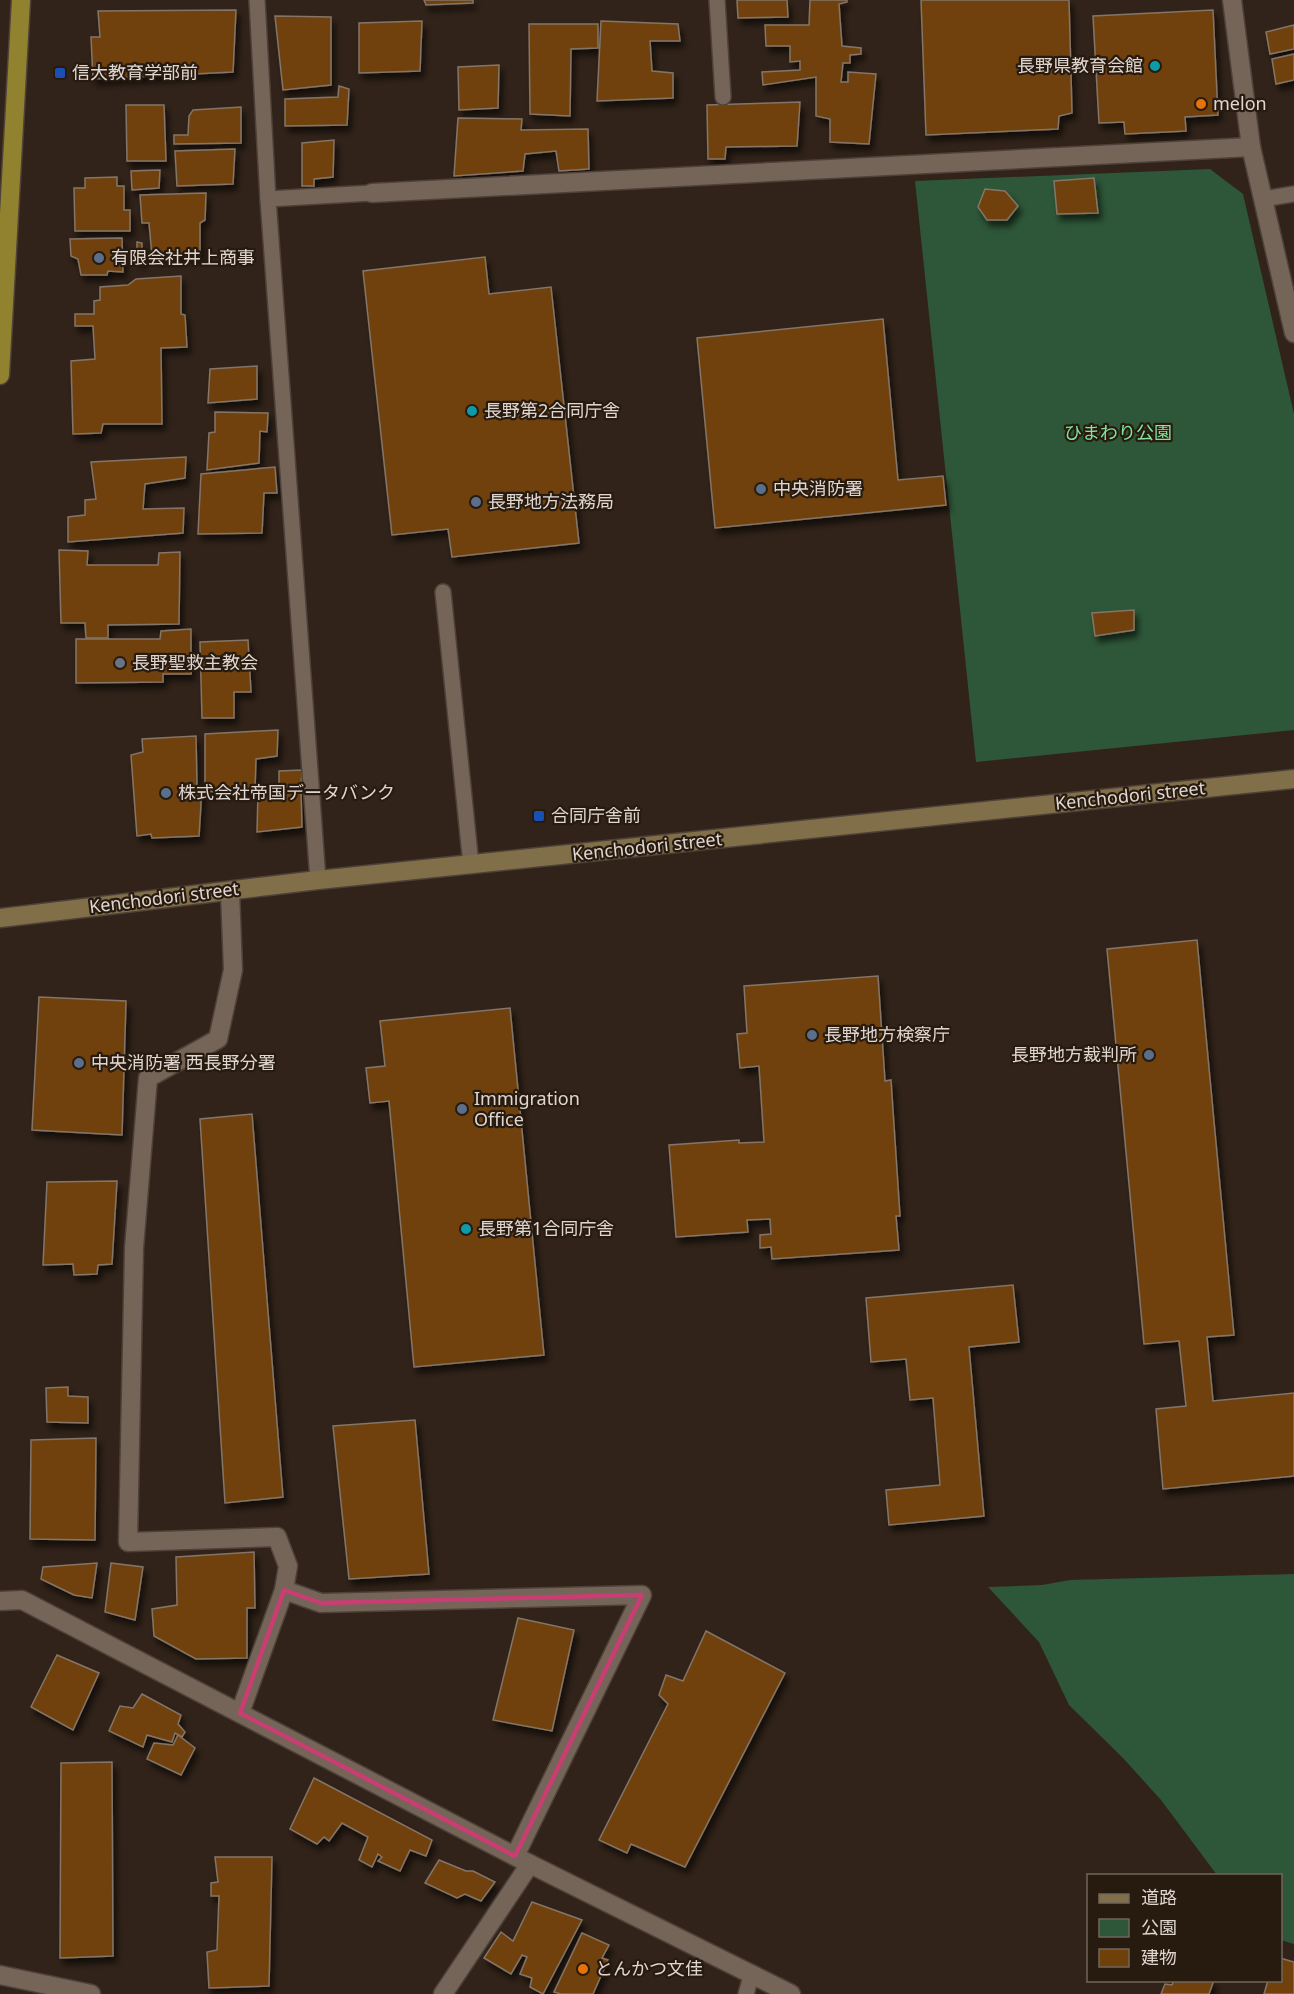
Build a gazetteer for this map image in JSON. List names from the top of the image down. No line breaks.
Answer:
{"streets":{"main road":["Kenchodori street"]},"parks":["ひまわり公園"],"places":{"other":["長野県教育会館","melon","有限会社井上商事","長野第2合同庁舎","中央消防署","長野地方法務局","長野聖救主教会","株式会社帝国データバンク","長野地方検察庁","長野地方裁判所","中央消防署 西長野分署","Immigration Office","長野第1合同庁舎","とんかつ文佳"],"transit":["信大教育学部前","合同庁舎前"]},"legend":["道路","公園","建物"]}
